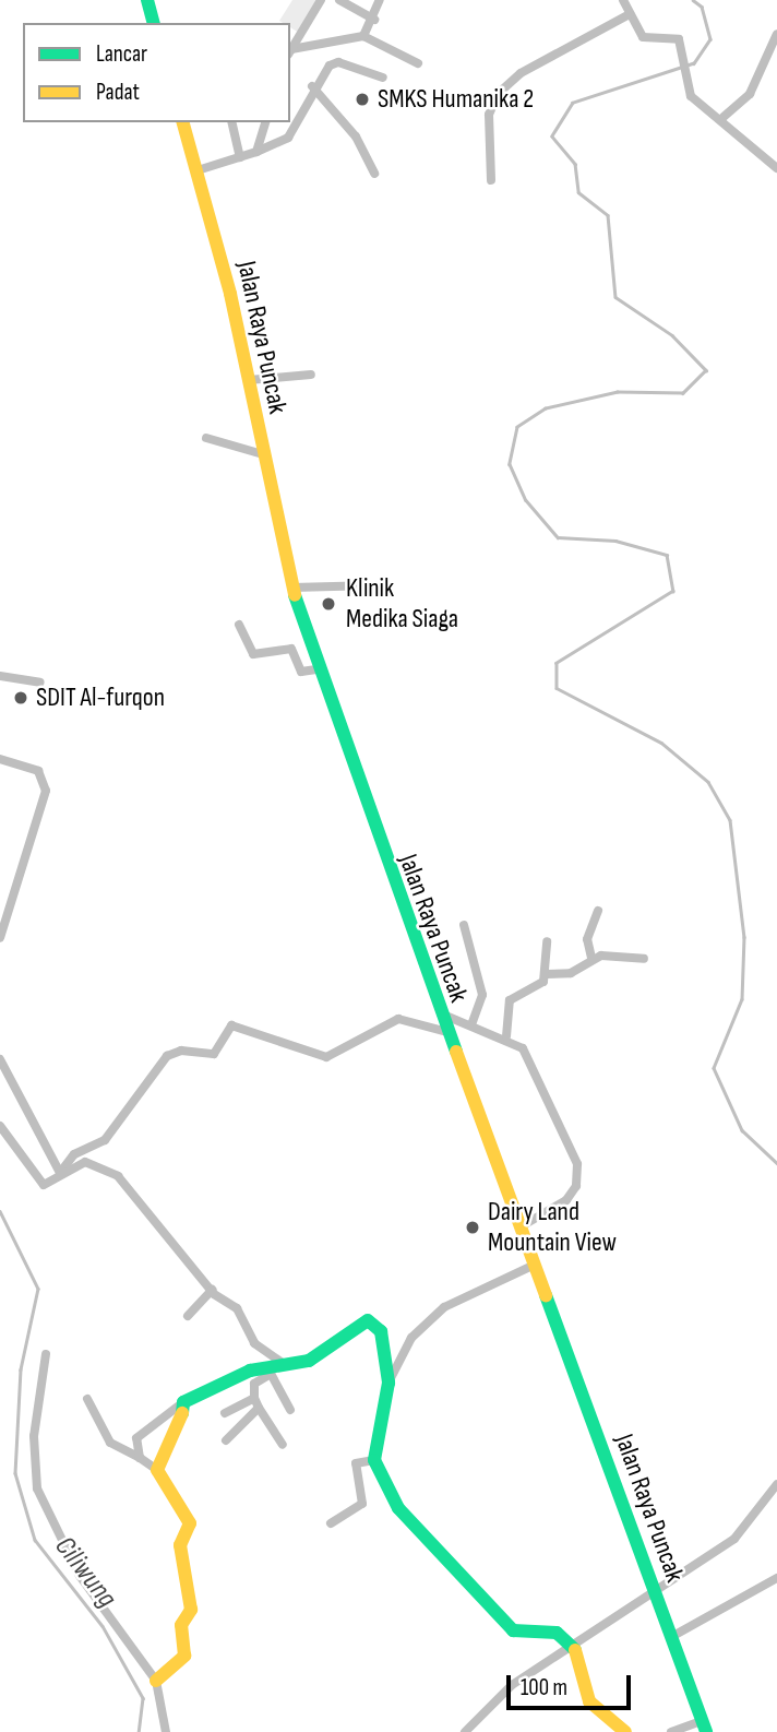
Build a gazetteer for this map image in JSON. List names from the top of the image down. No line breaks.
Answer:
{"streets":{"main road":["Jalan Raya Puncak"]},"water":["Ciliwung"],"places":["SMKS Humanika 2","Klinik Medika Siaga","SDIT Al-furqon","Dairy Land Mountain View"],"legend":["Lancar","Padat"],"scale_bar":"100 m"}
